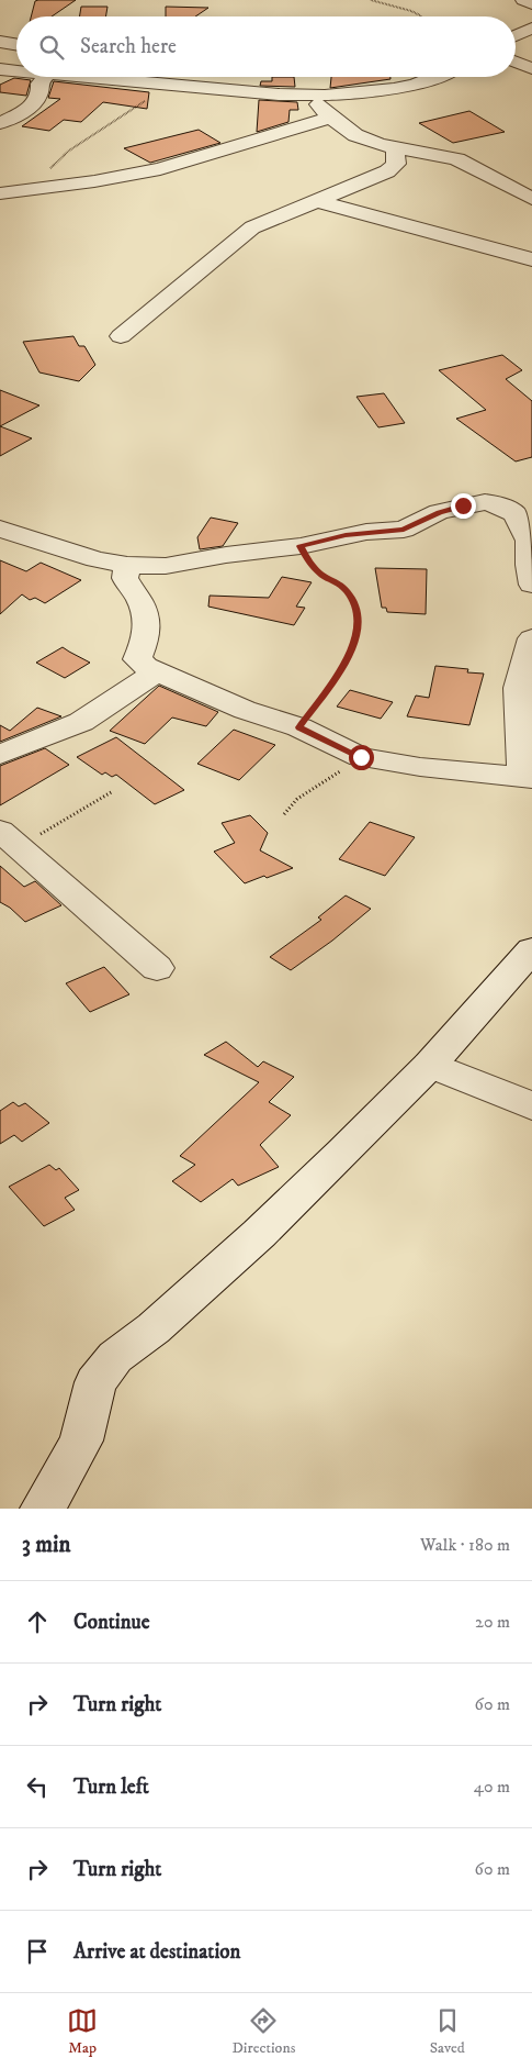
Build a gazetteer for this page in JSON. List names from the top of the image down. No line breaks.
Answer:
{"page":{"search":"Search here","heading":["3 min","Walk · 180 m"],"list":[["Continue","20 m"],["Turn right","60 m"],["Turn left","40 m"],["Turn right","60 m"],"Arrive at destination"],"nav":["Map","Directions","Saved"]}}
